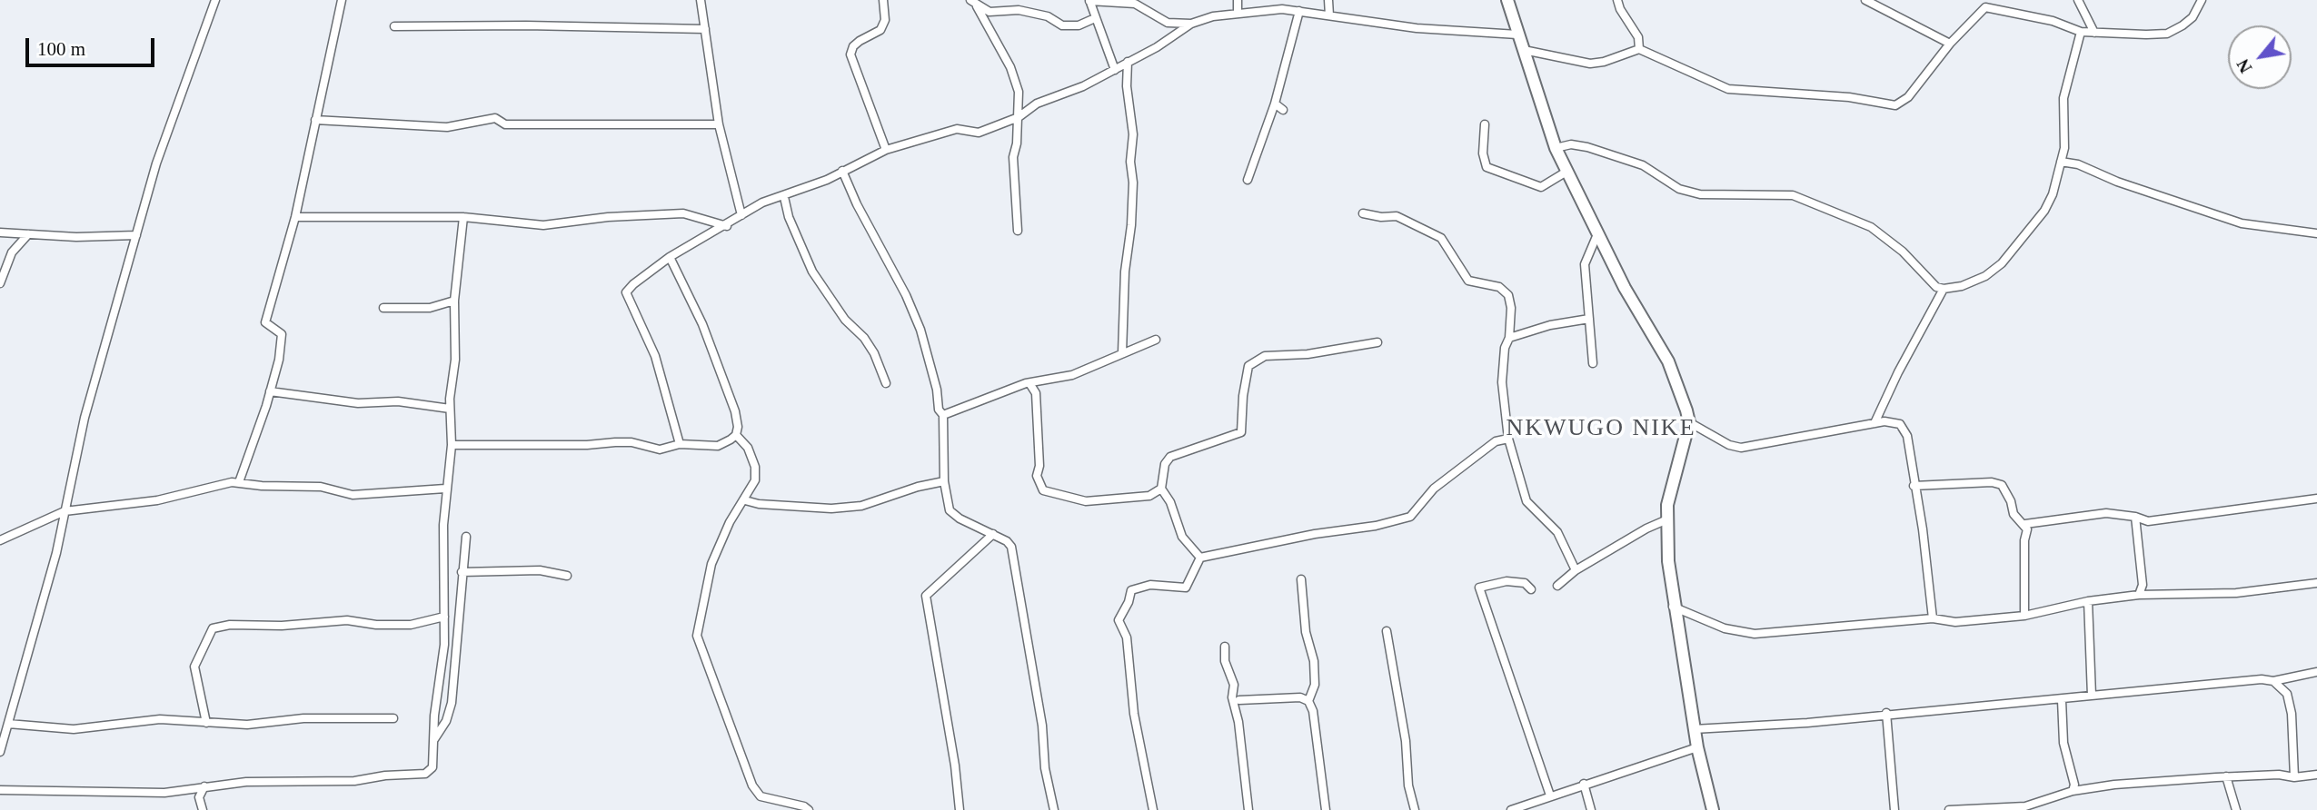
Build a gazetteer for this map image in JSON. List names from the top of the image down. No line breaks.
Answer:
{"districts":["NKWUGO NIKE"],"scale_bar":"100 m","north":"bottom left"}
